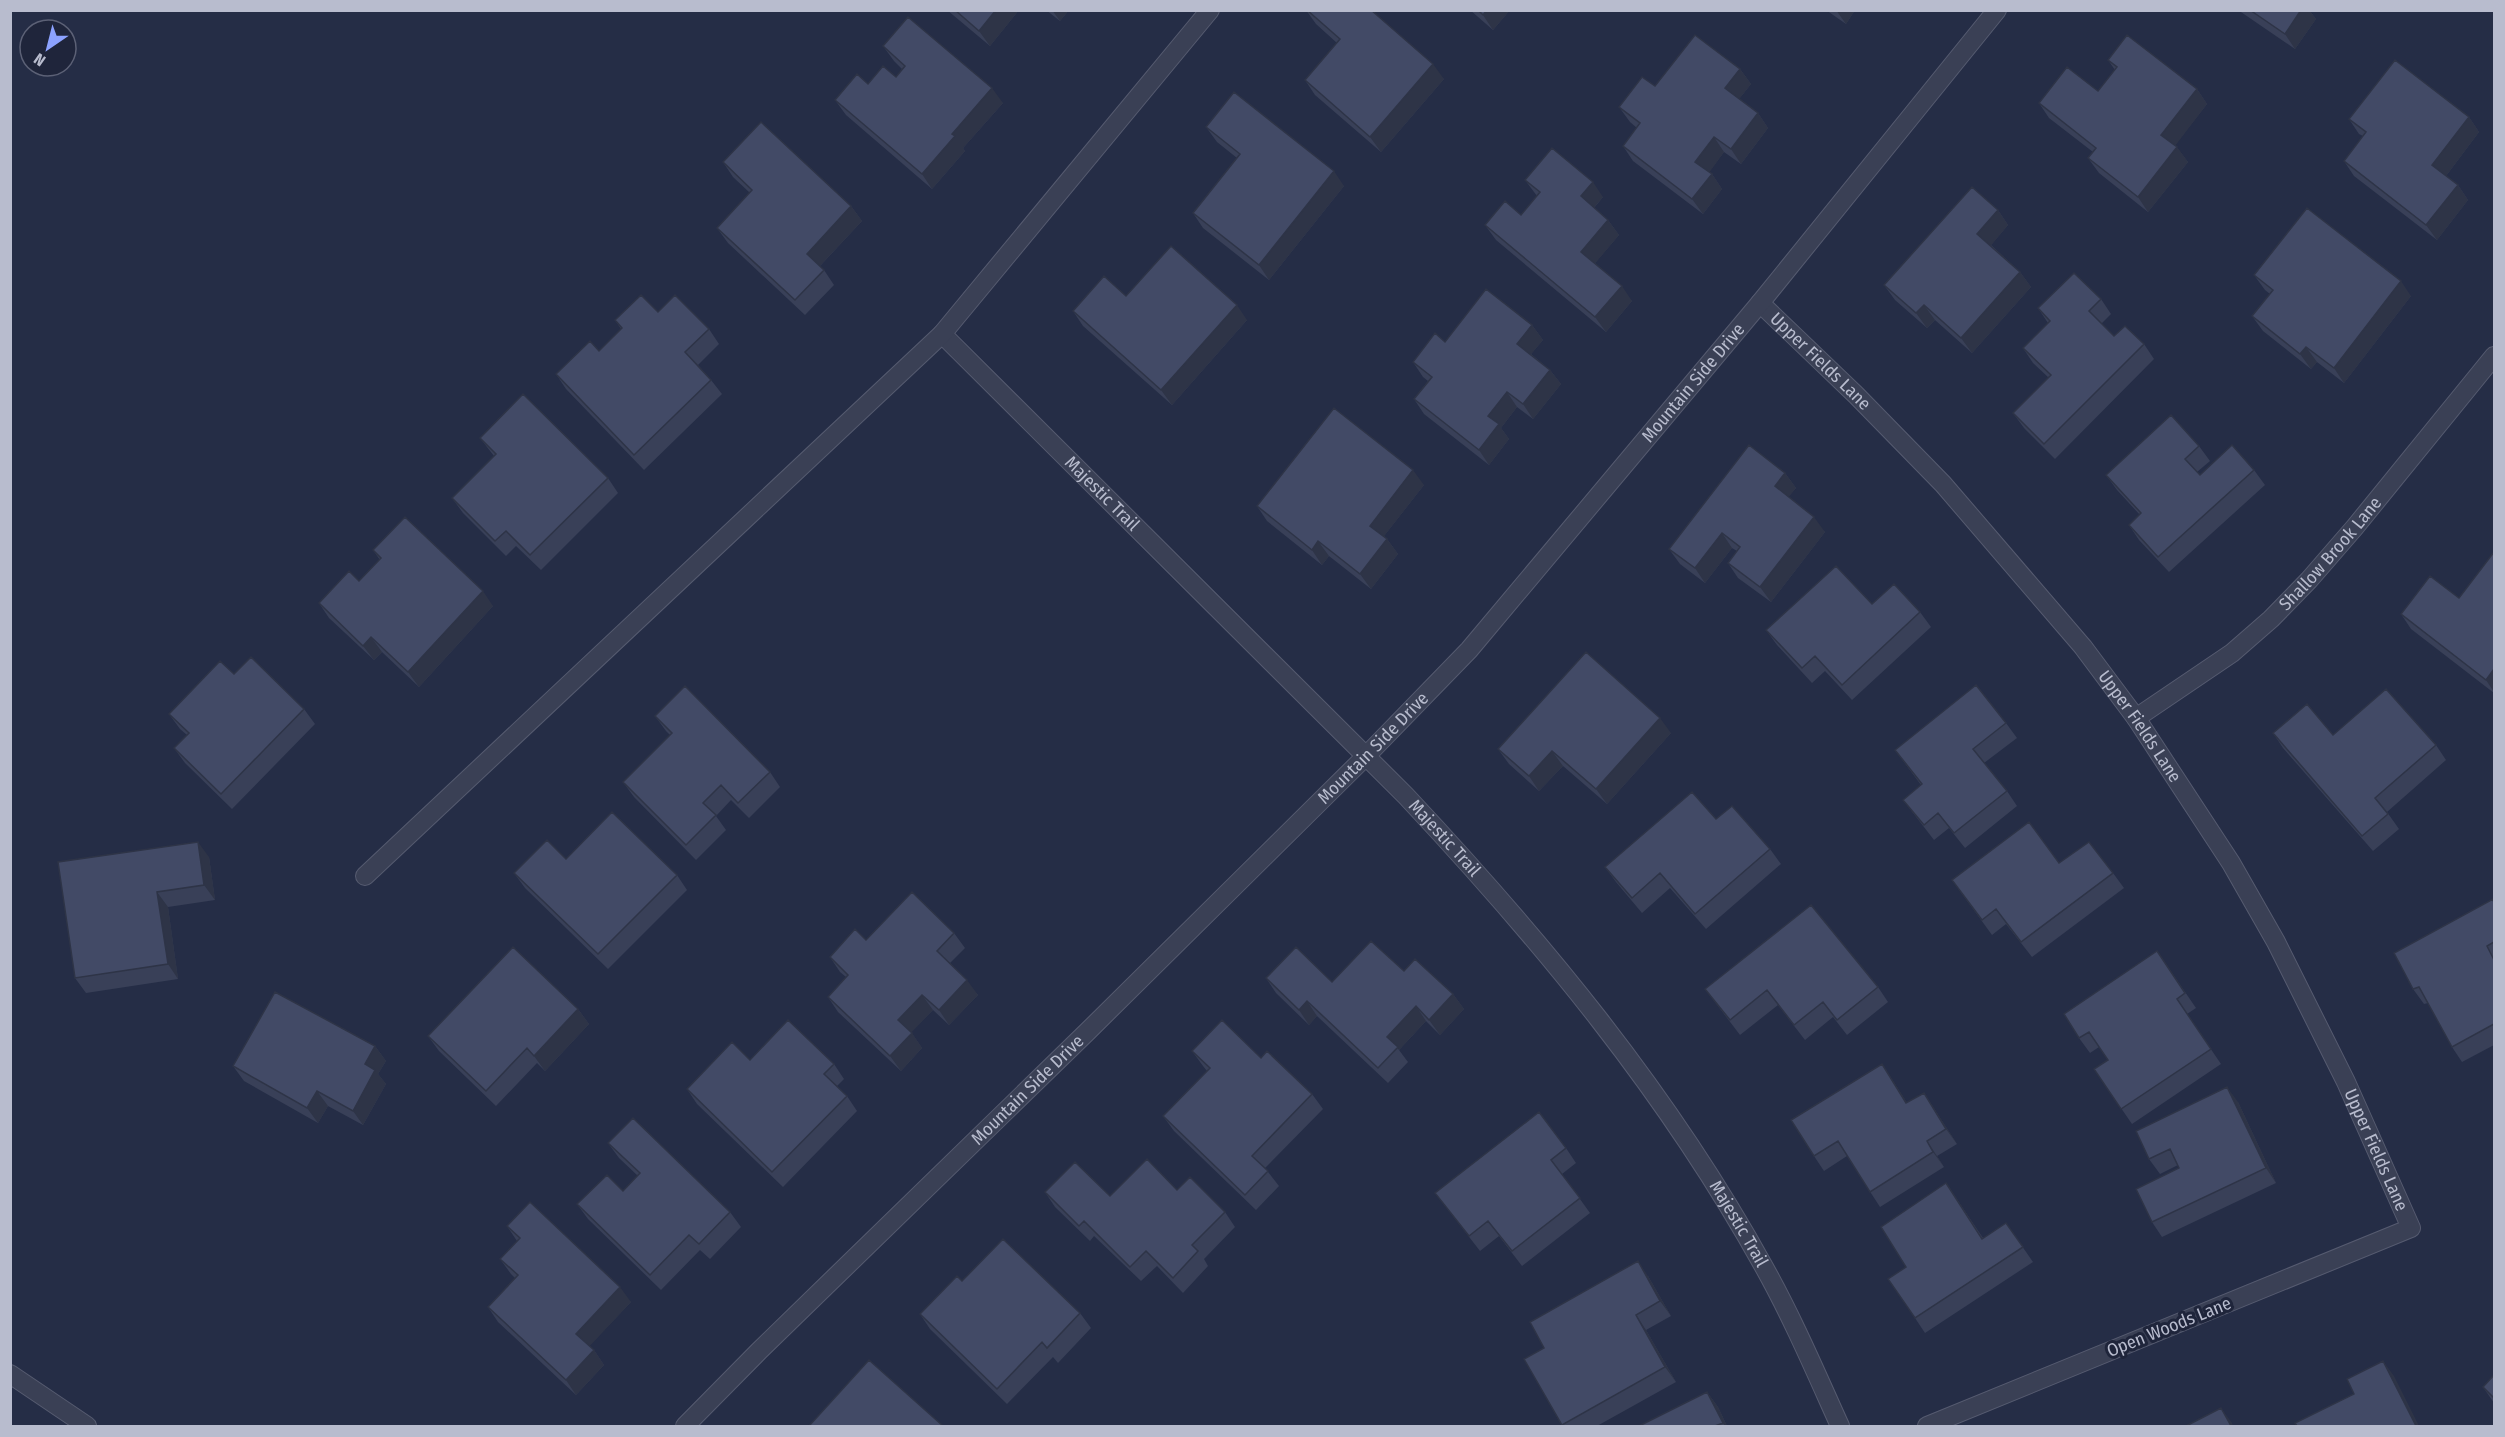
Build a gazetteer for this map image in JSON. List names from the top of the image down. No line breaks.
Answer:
{"streets":{"street":["Upper Fields Lane","Mountain Side Drive","Majestic Trail","Shallow Brook Lane","Open Woods Lane"]},"crossings":[["Upper Fields Lane","Mountain Side Drive"],["Upper Fields Lane","Shallow Brook Lane"],["Upper Fields Lane","Open Woods Lane"],["Mountain Side Drive","Majestic Trail"]],"north":"bottom left"}
